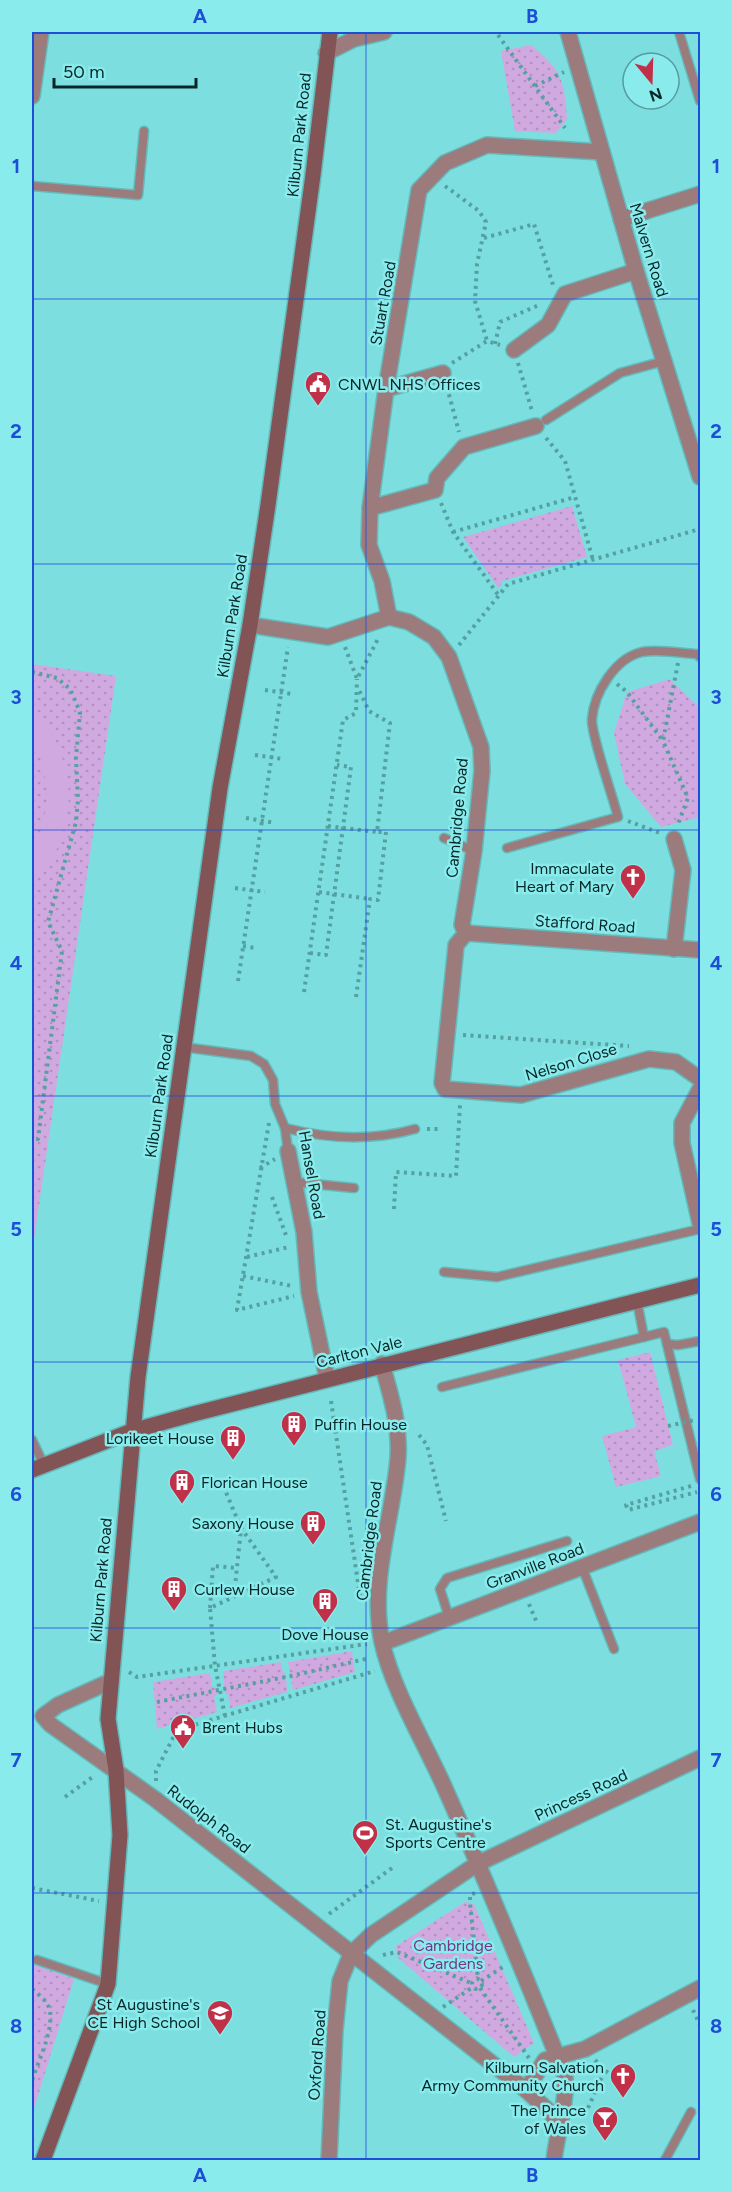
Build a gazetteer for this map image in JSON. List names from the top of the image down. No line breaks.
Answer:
{"streets":{"main road":["Kilburn Park Road","Carlton Vale"],"street":["Malvern Road","Stuart Road","Cambridge Road","Stafford Road","Nelson Close","Hansel Road","Granville Road","Princess Road","Rudolph Road","Oxford Road"]},"crossings":[["Kilburn Park Road","Hansel Road"],["Kilburn Park Road","Carlton Vale"],["Kilburn Park Road","Rudolph Road"],["Malvern Road","Stuart Road"],["Stuart Road","Cambridge Road"],["Cambridge Road","Stafford Road"],["Cambridge Road","Nelson Close"],["Cambridge Road","Carlton Vale"],["Cambridge Road","Granville Road"],["Cambridge Road","Princess Road"],["Hansel Road","Carlton Vale"],["Rudolph Road","Oxford Road"]],"parks":["Cambridge Gardens"],"places":{"public building":["CNWL NHS Offices","Brent Hubs"],"church":["Immaculate Heart of Mary","Kilburn Salvation Army Community Church"],"building":["Puffin House","Lorikeet House","Florican House","Saxony House","Curlew House","Dove House"],"sports":["St. Augustine's Sports Centre"],"school or university":["St Augustine's CE High School"],"bar":["The Prince of Wales"]},"scale_bar":"50 m","north":"bottom","grid":{"columns":["A","B"],"rows":["1","2","3","4","5","6","7","8"]}}
